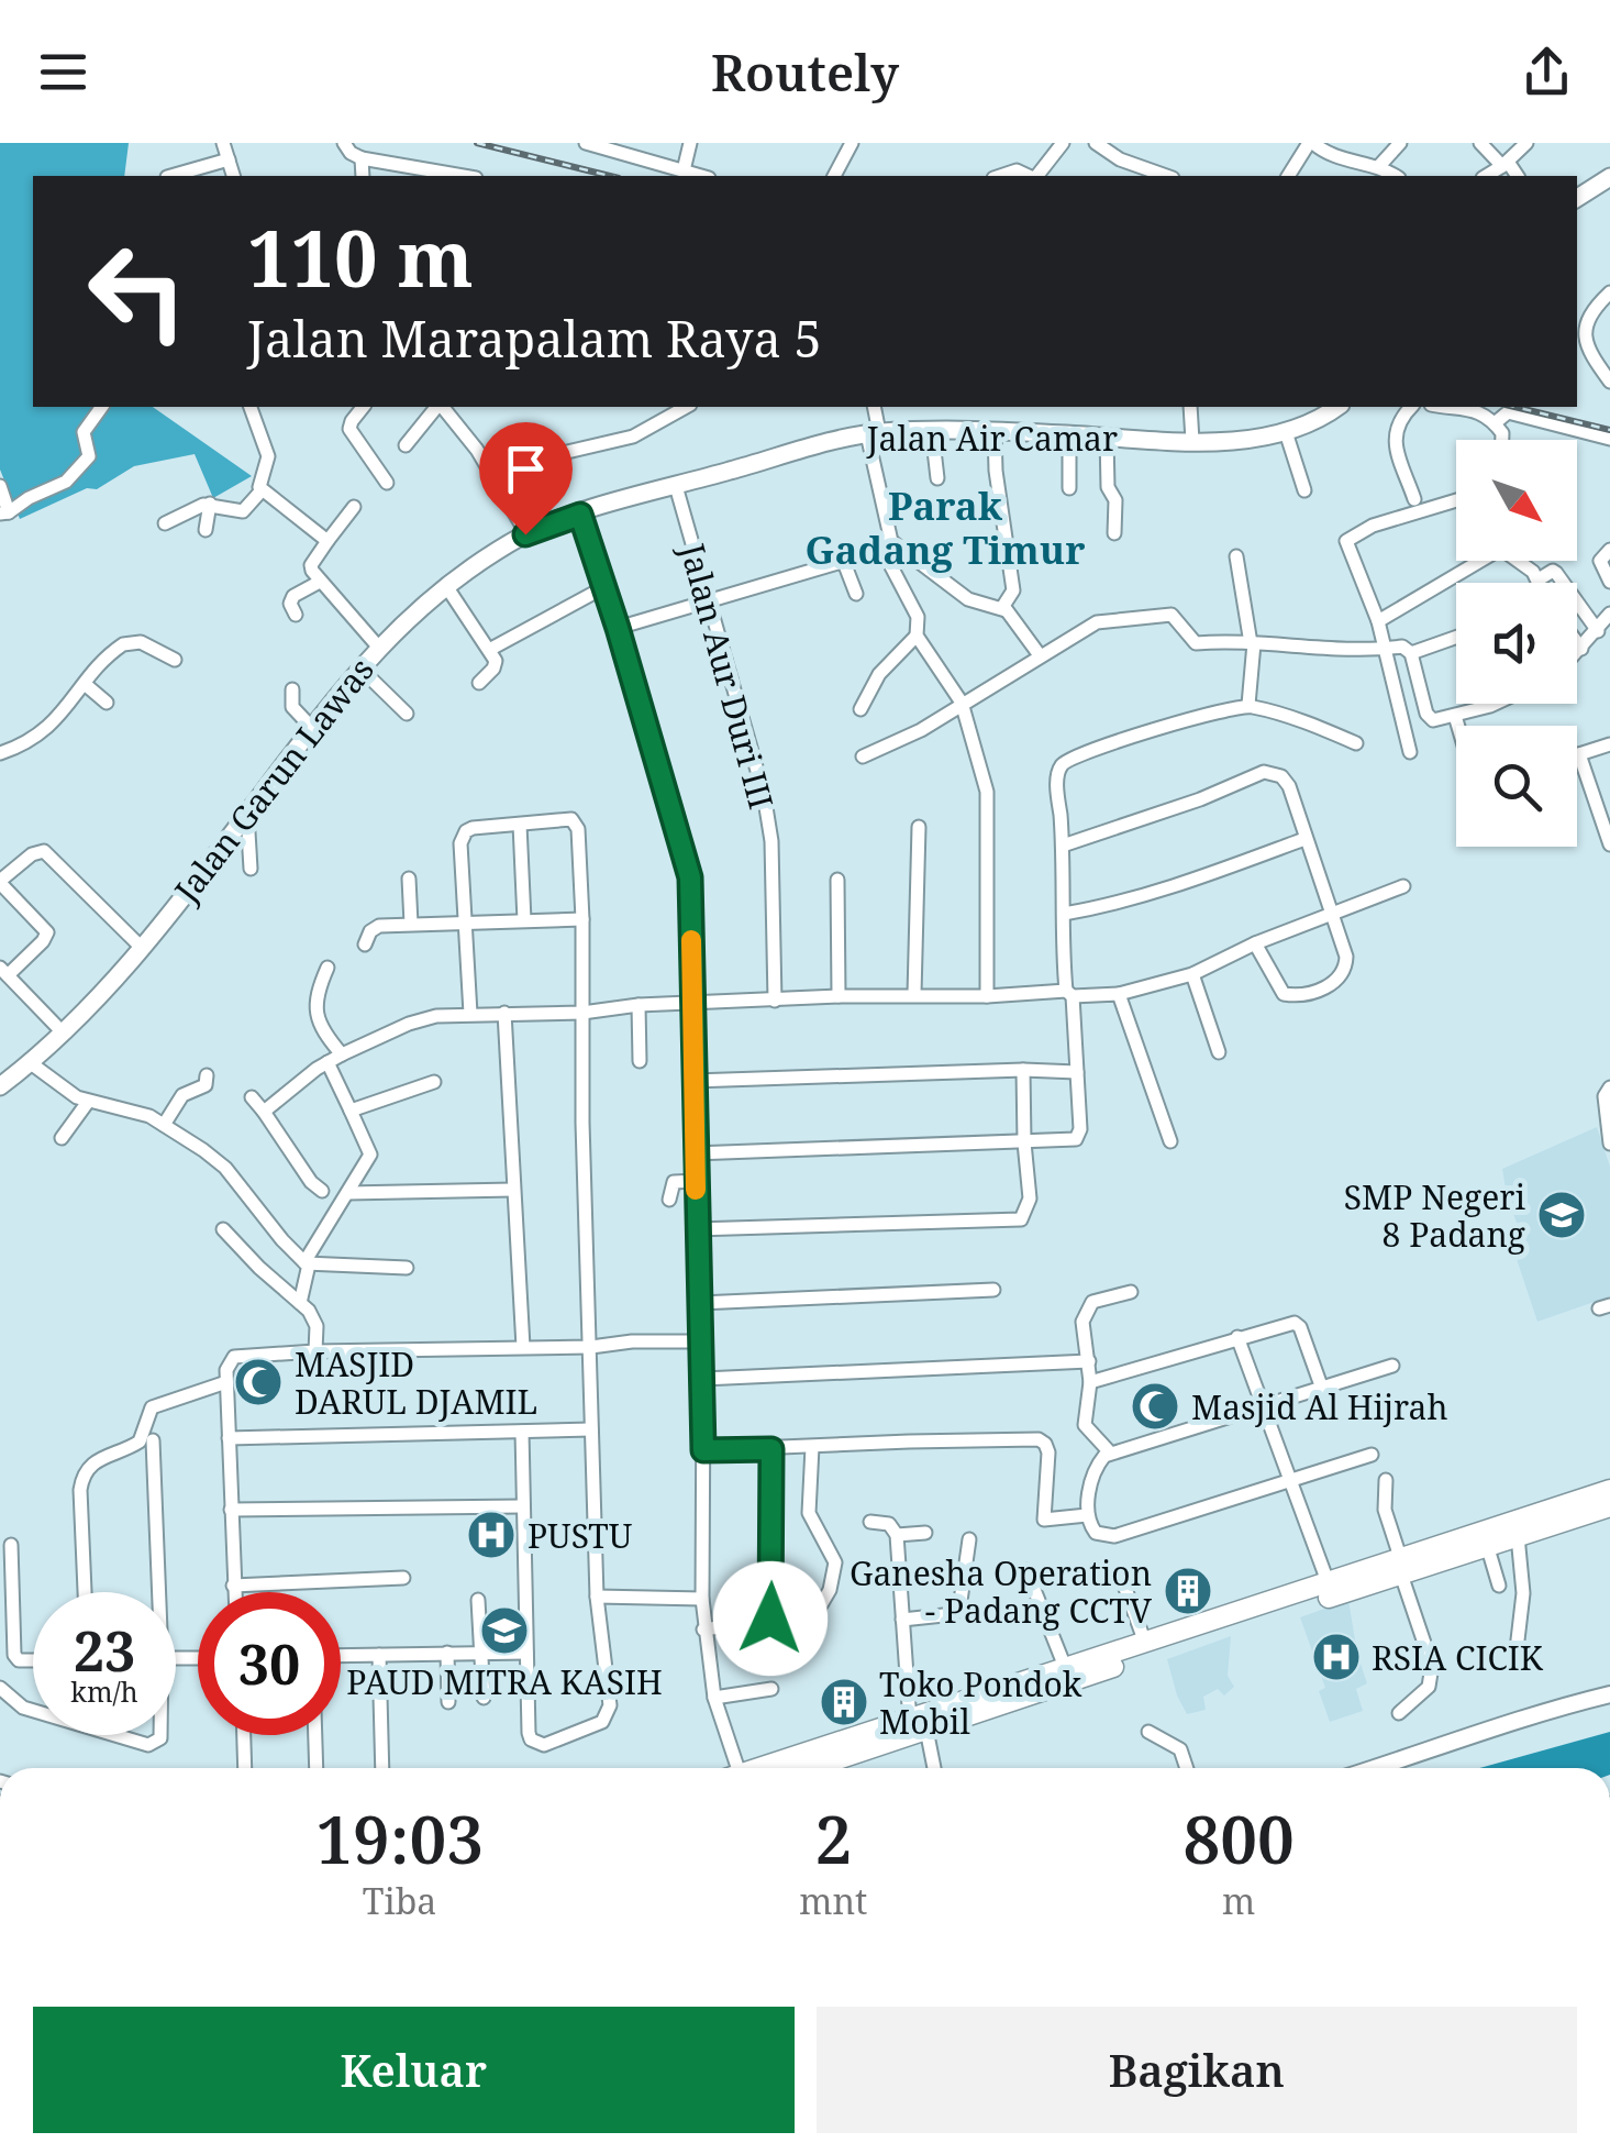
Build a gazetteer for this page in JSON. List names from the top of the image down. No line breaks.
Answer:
{"streets":{"main road":["Jalan Air Camar","Jalan Garun Lawas"],"street":["Jalan Aur Duri III"]},"crossings":[["Jalan Air Camar","Jalan Aur Duri III"],["Jalan Air Camar","Jalan Garun Lawas"]],"districts":["Parak Gadang Timur"],"places":{"school or university":["SMP Negeri 8 Padang","PAUD MITRA KASIH"],"mosque":["MASJID DARUL DJAMIL","Masjid Al Hijrah"],"hospital":["PUSTU","RSIA CICIK"],"building":["Ganesha Operation - Padang CCTV","Toko Pondok Mobil"]},"north":"bottom right","page":{"header":"Routely","turn":["110 m","Jalan Marapalam Raya 5"],"speed":"23 km/h","limit":"30","eta":["19:03","Tiba","2","mnt","800","m"],"buttons":["Keluar","Bagikan"]}}
